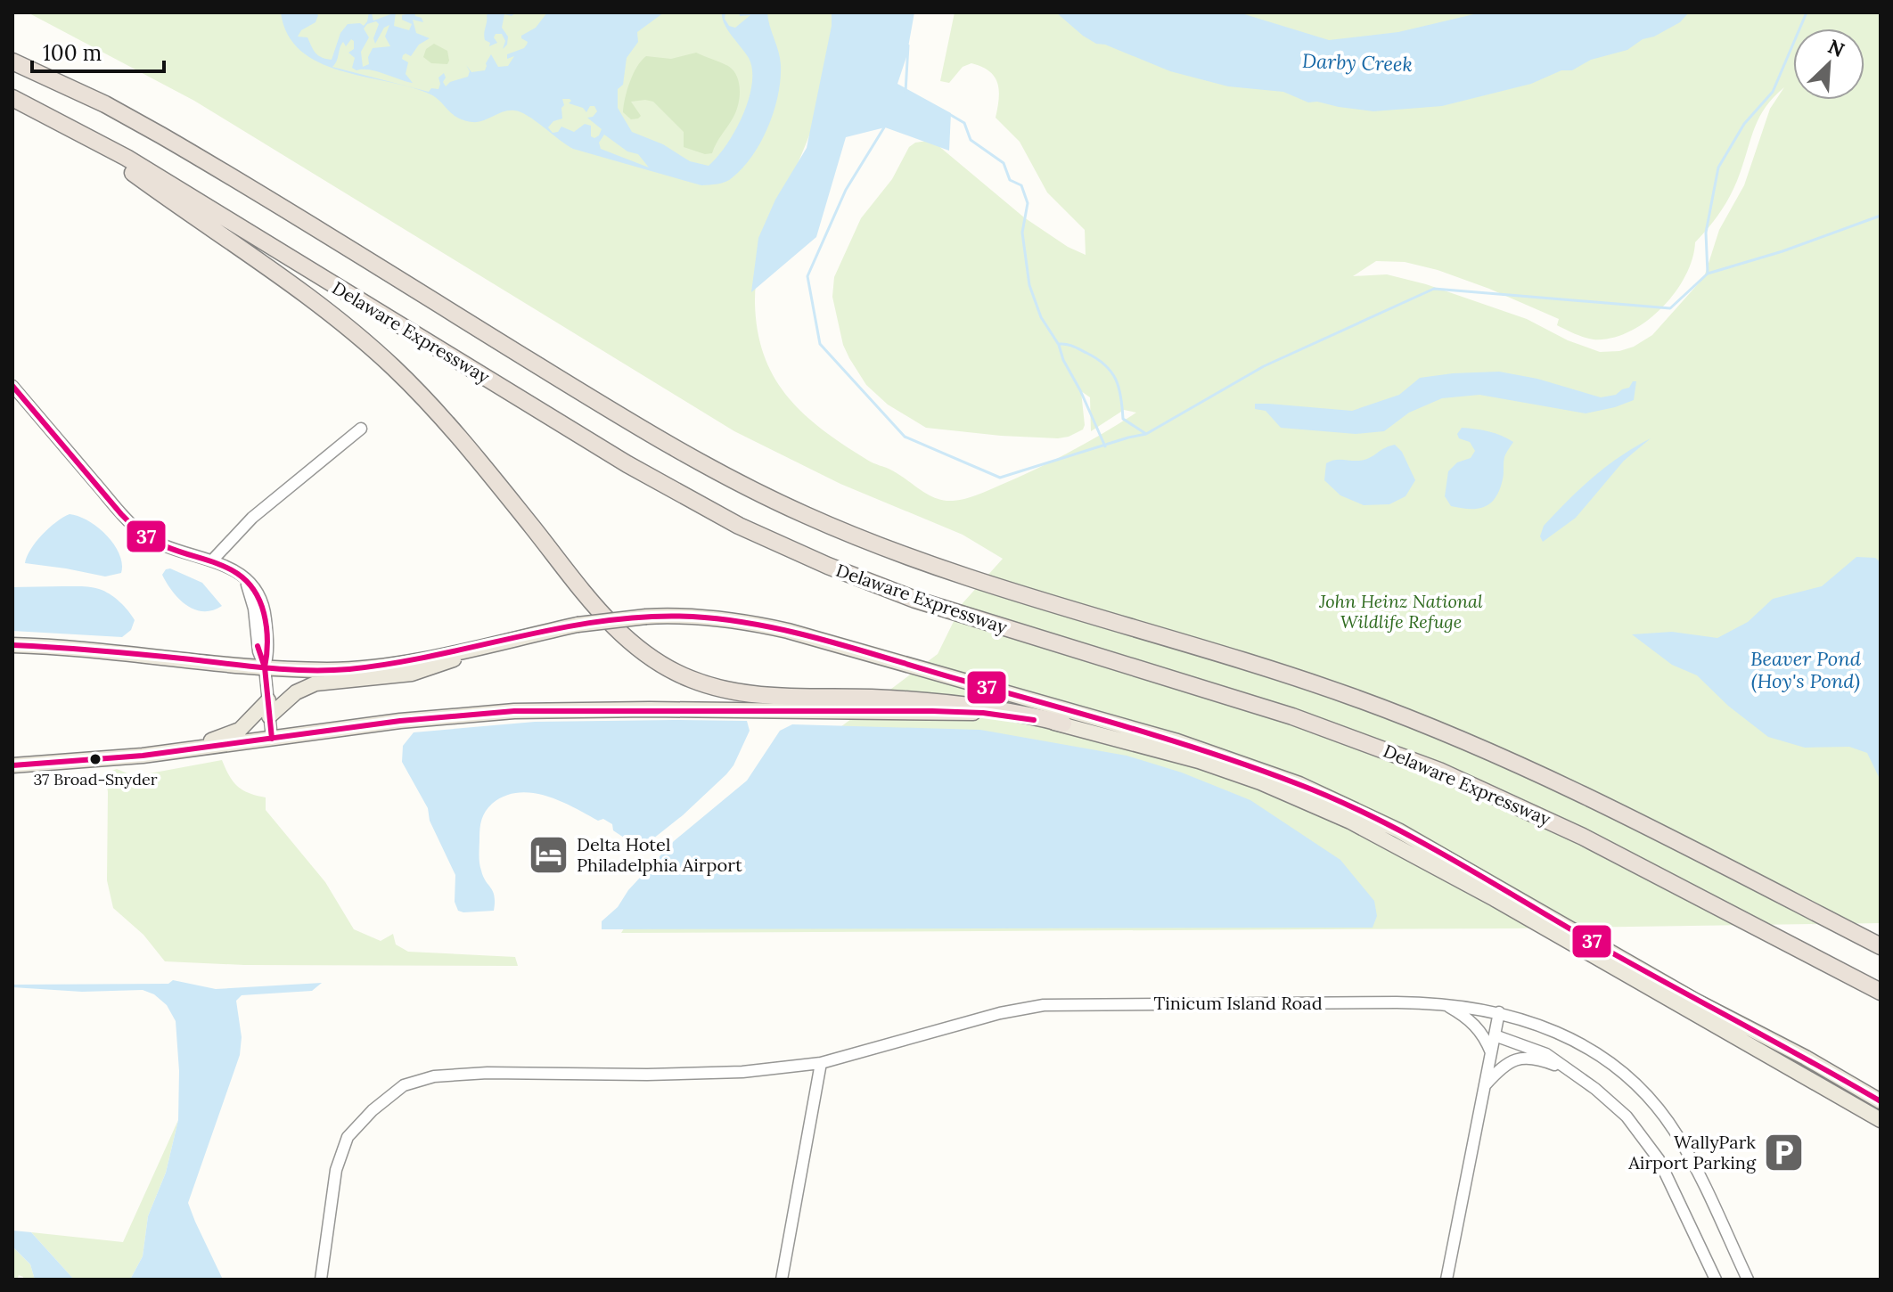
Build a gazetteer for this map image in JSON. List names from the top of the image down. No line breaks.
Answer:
{"streets":{"highway":["Delaware Expressway"],"street":["Tinicum Island Road"]},"water":["Darby Creek","Beaver Pond (Hoy's Pond)"],"parks":["John Heinz National Wildlife Refuge"],"places":{"other":["37 Broad-Snyder"],"hotel":["Delta Hotel Philadelphia Airport"],"parking":["WallyPark Airport Parking"]},"lines":["transit line 37"],"scale_bar":"100 m","north":"top right"}
